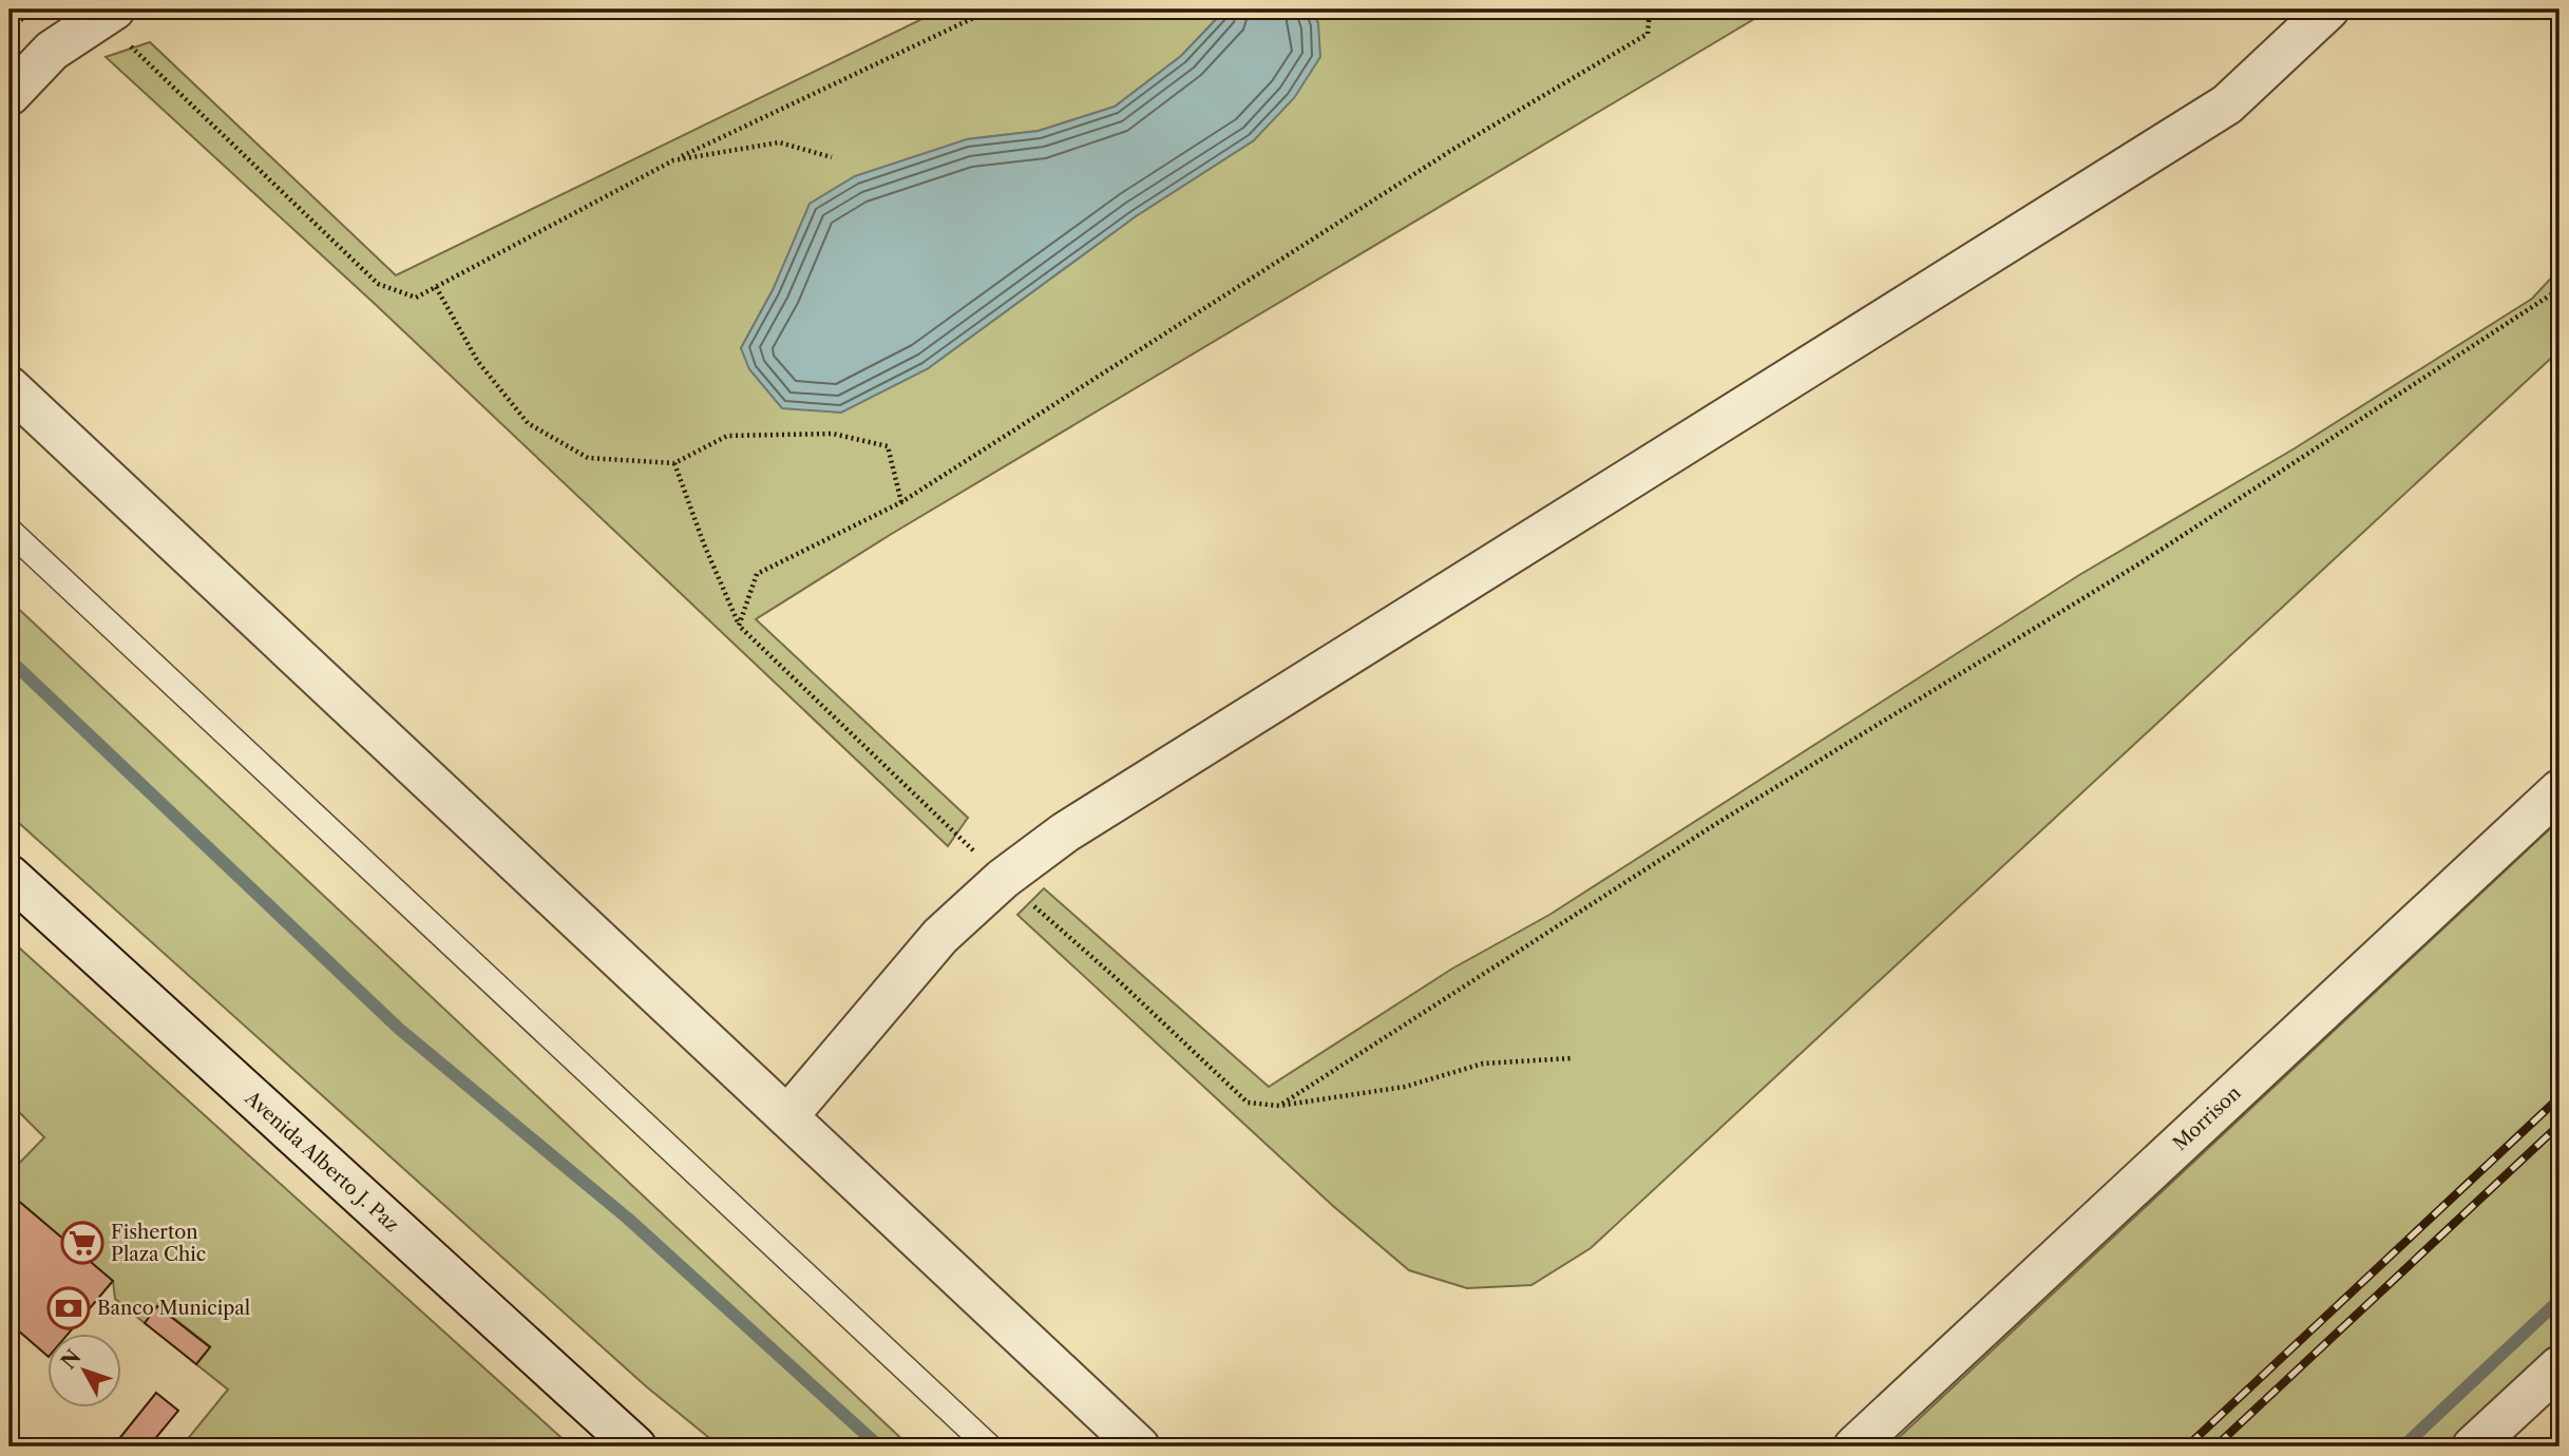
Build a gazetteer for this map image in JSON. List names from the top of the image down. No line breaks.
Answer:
{"streets":{"street":["Morrison","Avenida Alberto J. Paz"]},"places":{"supermarket":["Fisherton Plaza Chic"],"bank":["Banco Municipal"]},"north":"top left"}
